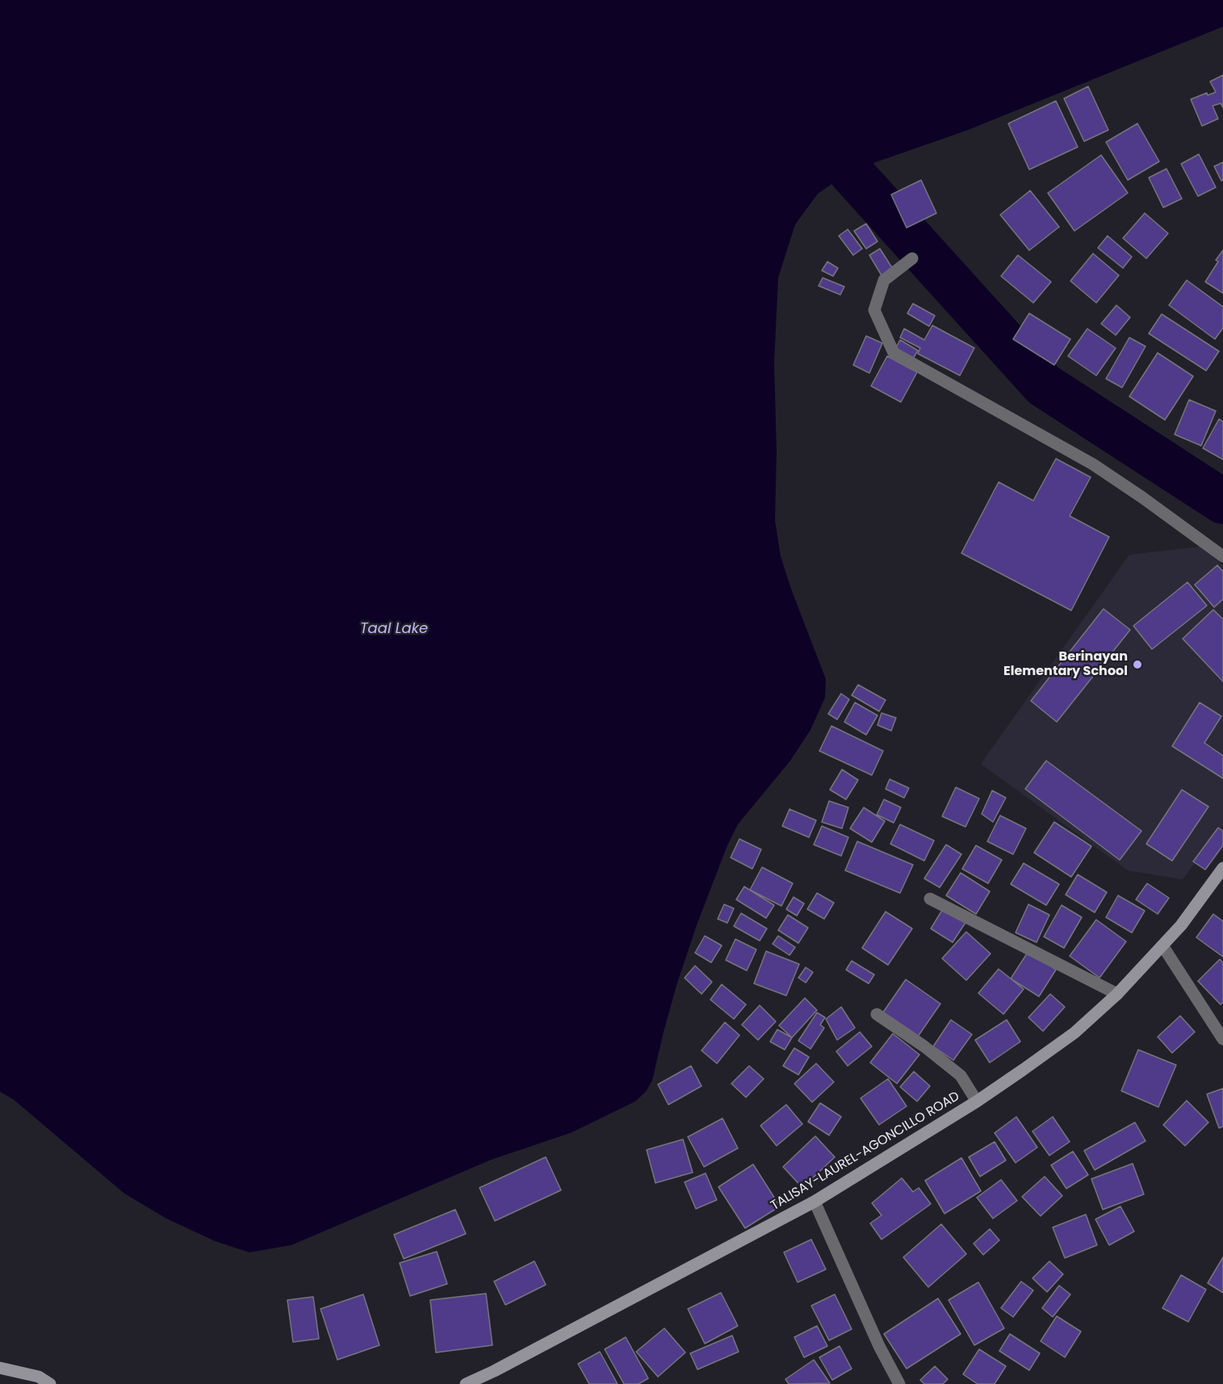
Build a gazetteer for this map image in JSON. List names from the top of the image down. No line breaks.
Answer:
{"streets":{"main road":["TALISAY-LAUREL-AGONCILLO ROAD"]},"water":["Taal Lake"],"places":["Berinayan Elementary School"]}
